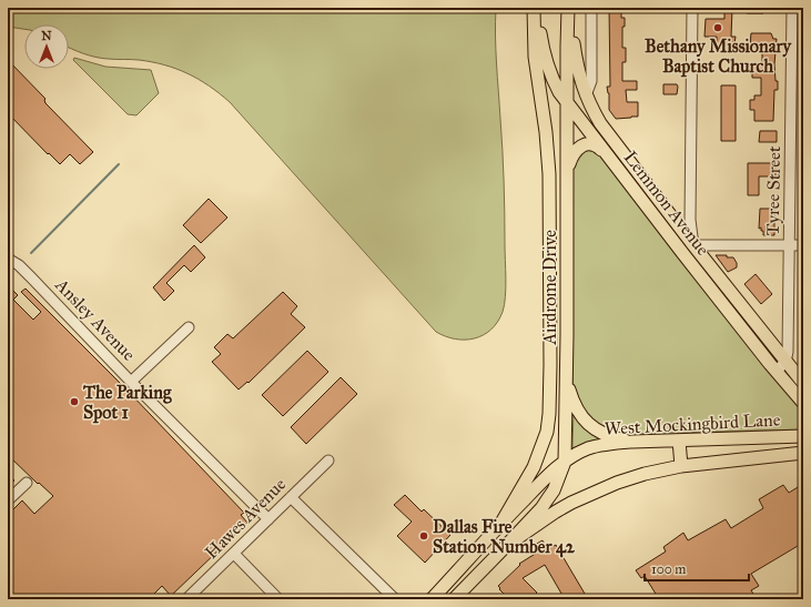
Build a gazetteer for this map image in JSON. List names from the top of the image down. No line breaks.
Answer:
{"streets":{"main road":["Lemmon Avenue","Airdrome Drive","West Mockingbird Lane"],"street":["Tyree Street","Ansley Avenue","Hawes Avenue"]},"crossings":[["Tyree Street","Lemmon Avenue"],["Lemmon Avenue","Airdrome Drive"],["Airdrome Drive","West Mockingbird Lane"],["Ansley Avenue","Hawes Avenue"]],"places":["Bethany Missionary Baptist Church","The Parking Spot 1","Dallas Fire Station Number 42"],"scale_bar":"100 m","north":"top"}
